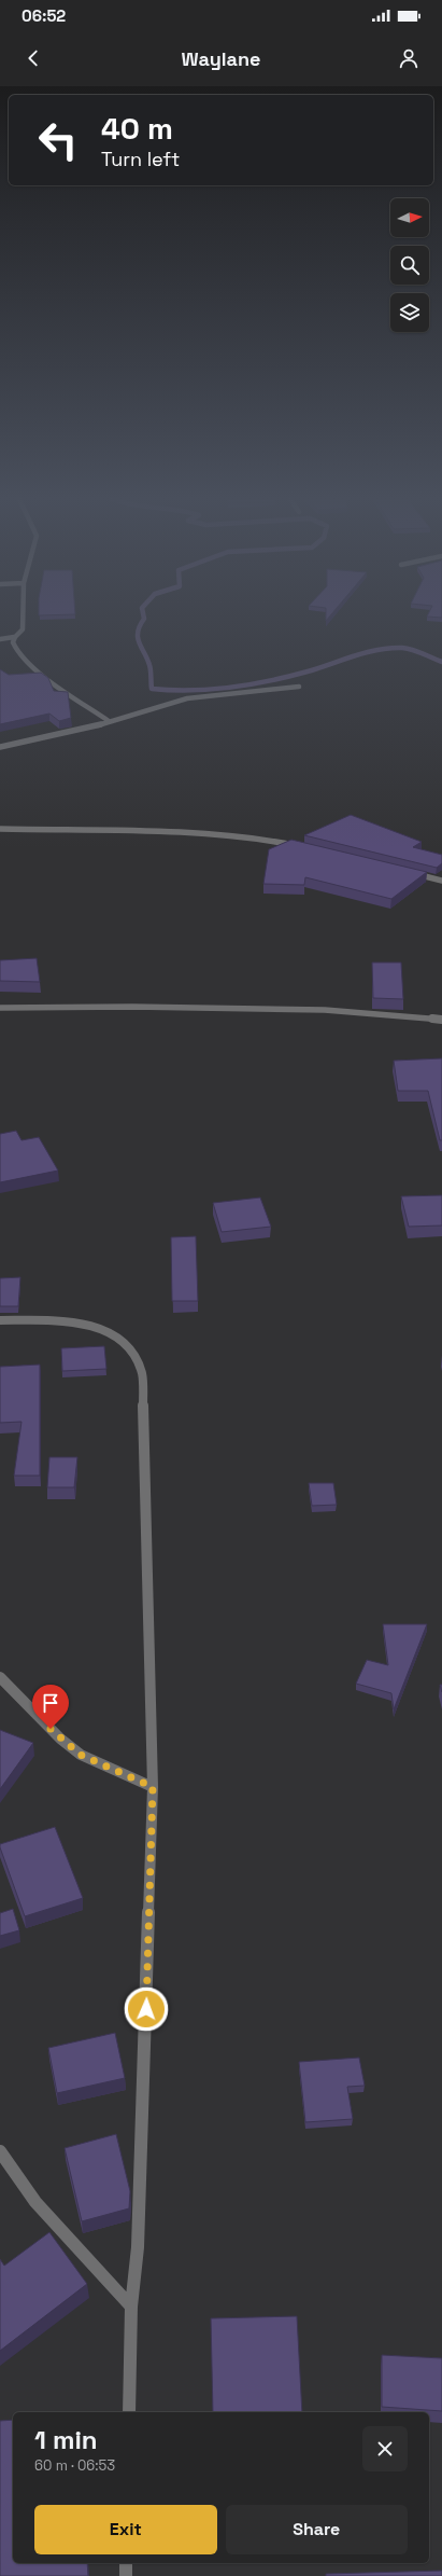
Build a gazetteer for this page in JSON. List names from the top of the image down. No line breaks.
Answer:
{"north":"right","page":{"status":"06:52","header":"Waylane","turn":["40 m","Turn left"],"heading":["1 min","60 m · 06:53"],"buttons":["Exit","Share"]}}
